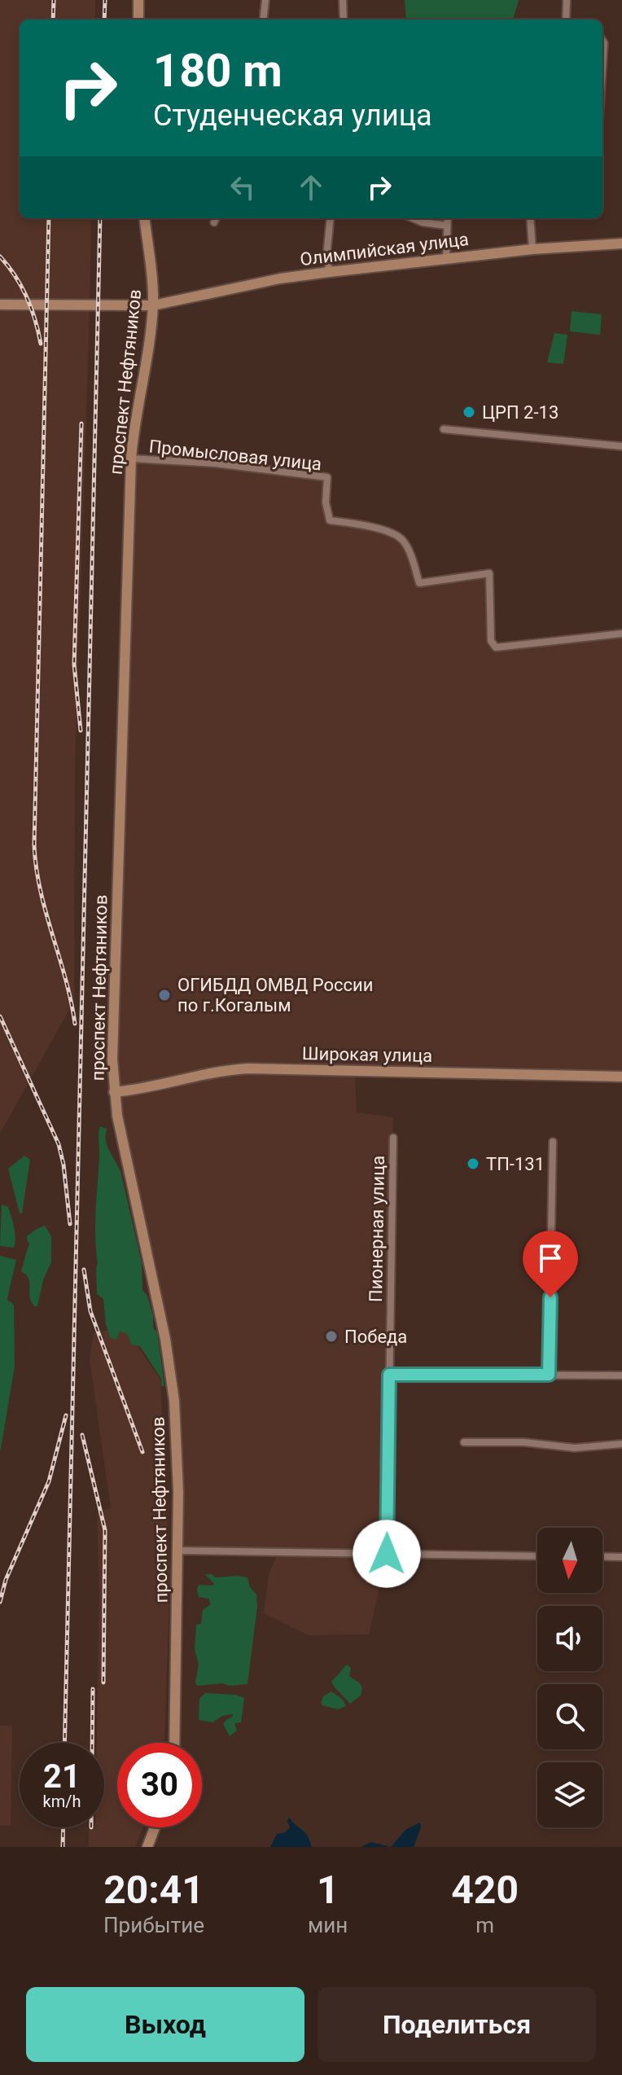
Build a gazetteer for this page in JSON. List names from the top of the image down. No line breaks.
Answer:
{"streets":{"main road":["Олимпийская улица","проспект Нефтяников","Широкая улица"],"street":["Промысловая улица","Пионерная улица"]},"crossings":[["Олимпийская улица","проспект Нефтяников"],["проспект Нефтяников","Промысловая улица"],["проспект Нефтяников","Широкая улица"]],"places":["ЦРП 2-13","ОГИБДД ОМВД России по г.Когалым","ТП-131","Победа"],"north":"bottom","page":{"turn":["180 m","Студенческая улица"],"speed":"21 km/h","limit":"30","eta":["20:41","Прибытие","1","мин","420","m"],"buttons":["Выход","Поделиться"]}}
